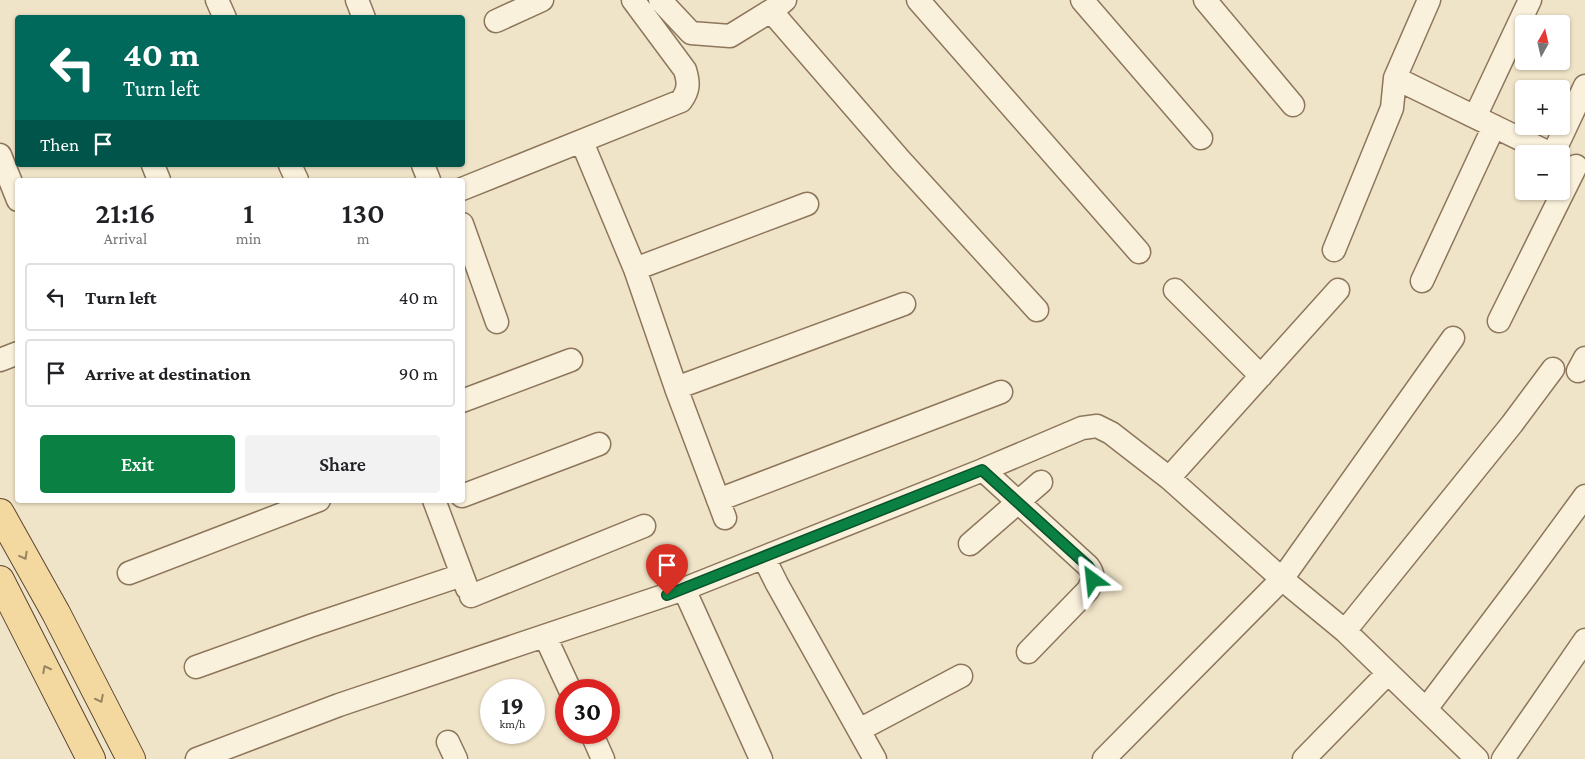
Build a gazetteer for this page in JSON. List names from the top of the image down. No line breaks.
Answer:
{"north":"top","page":{"map_buttons":["+","−"],"turn":["40 m","Turn left"],"then":"Then","eta":["21:16","Arrival","1","min","130","m"],"list":[{"name":"Turn left","value":"40 m"},{"name":"Arrive at destination","value":"90 m"}],"buttons":["Exit","Share"],"speed":"19 km/h","limit":"30"}}
